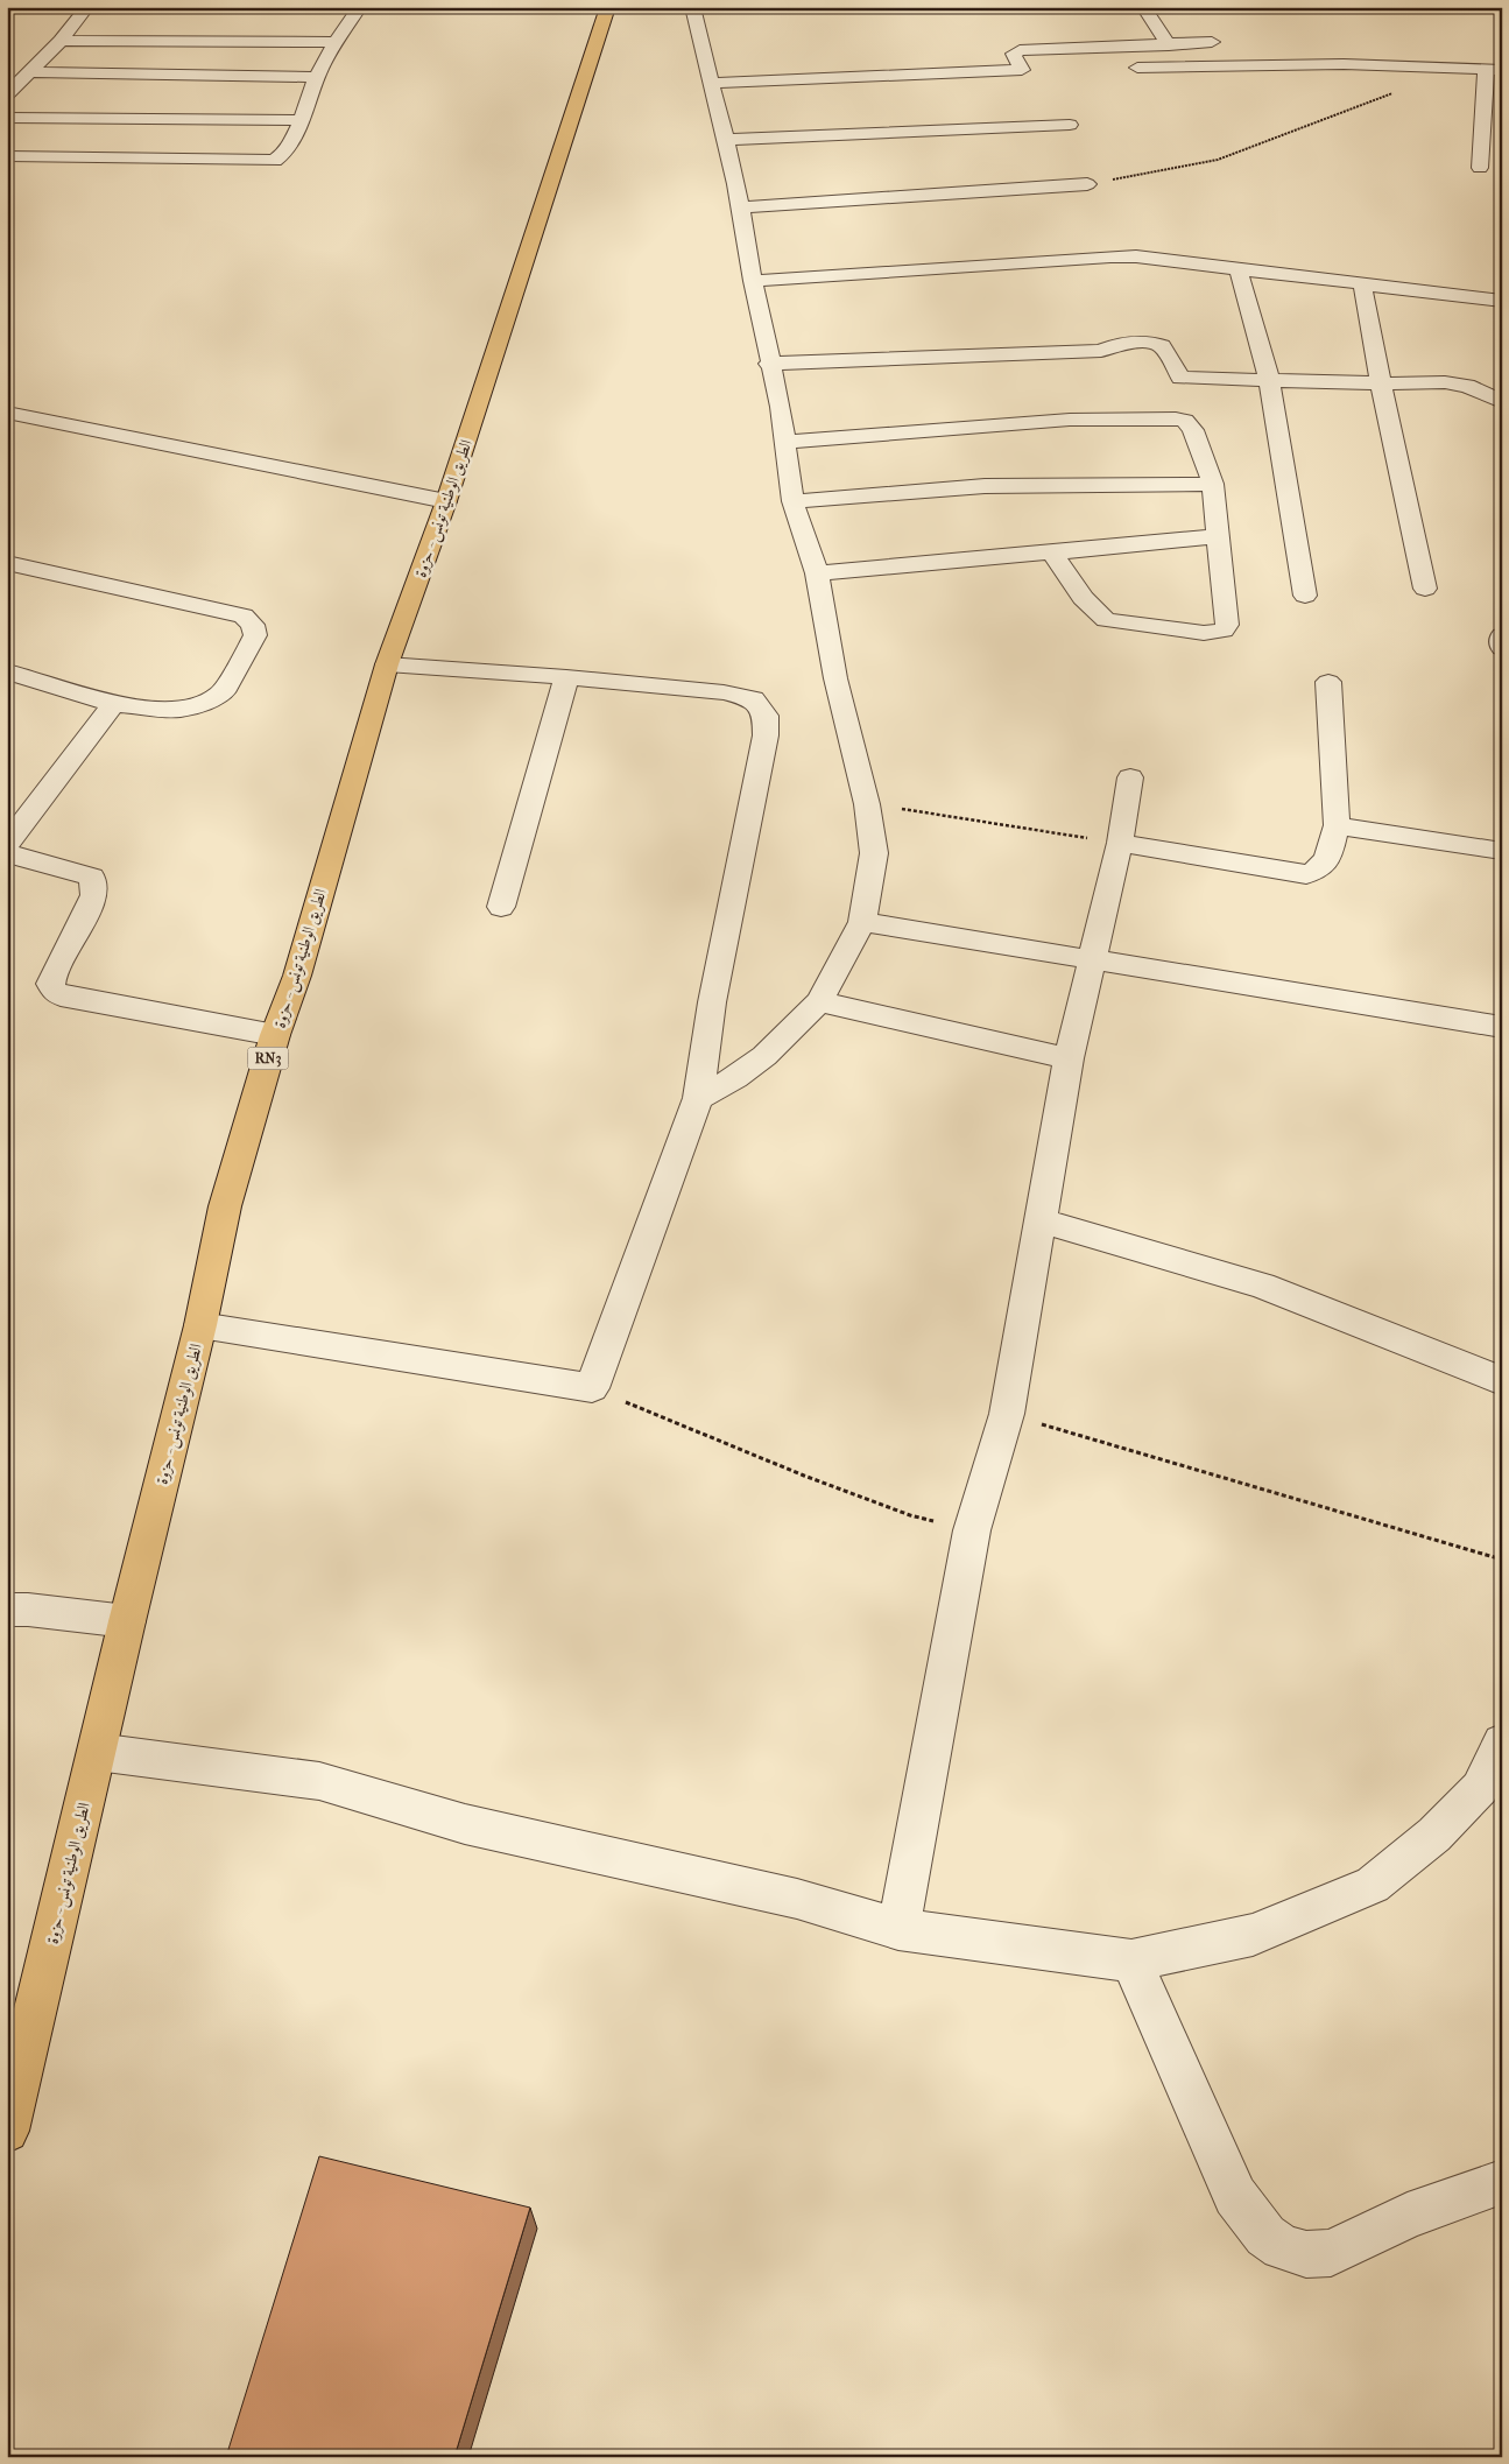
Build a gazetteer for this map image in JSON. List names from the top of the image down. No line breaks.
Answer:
{"streets":{"main road":["الطريق الوطنية تونس - حزوة","RN3"]}}
